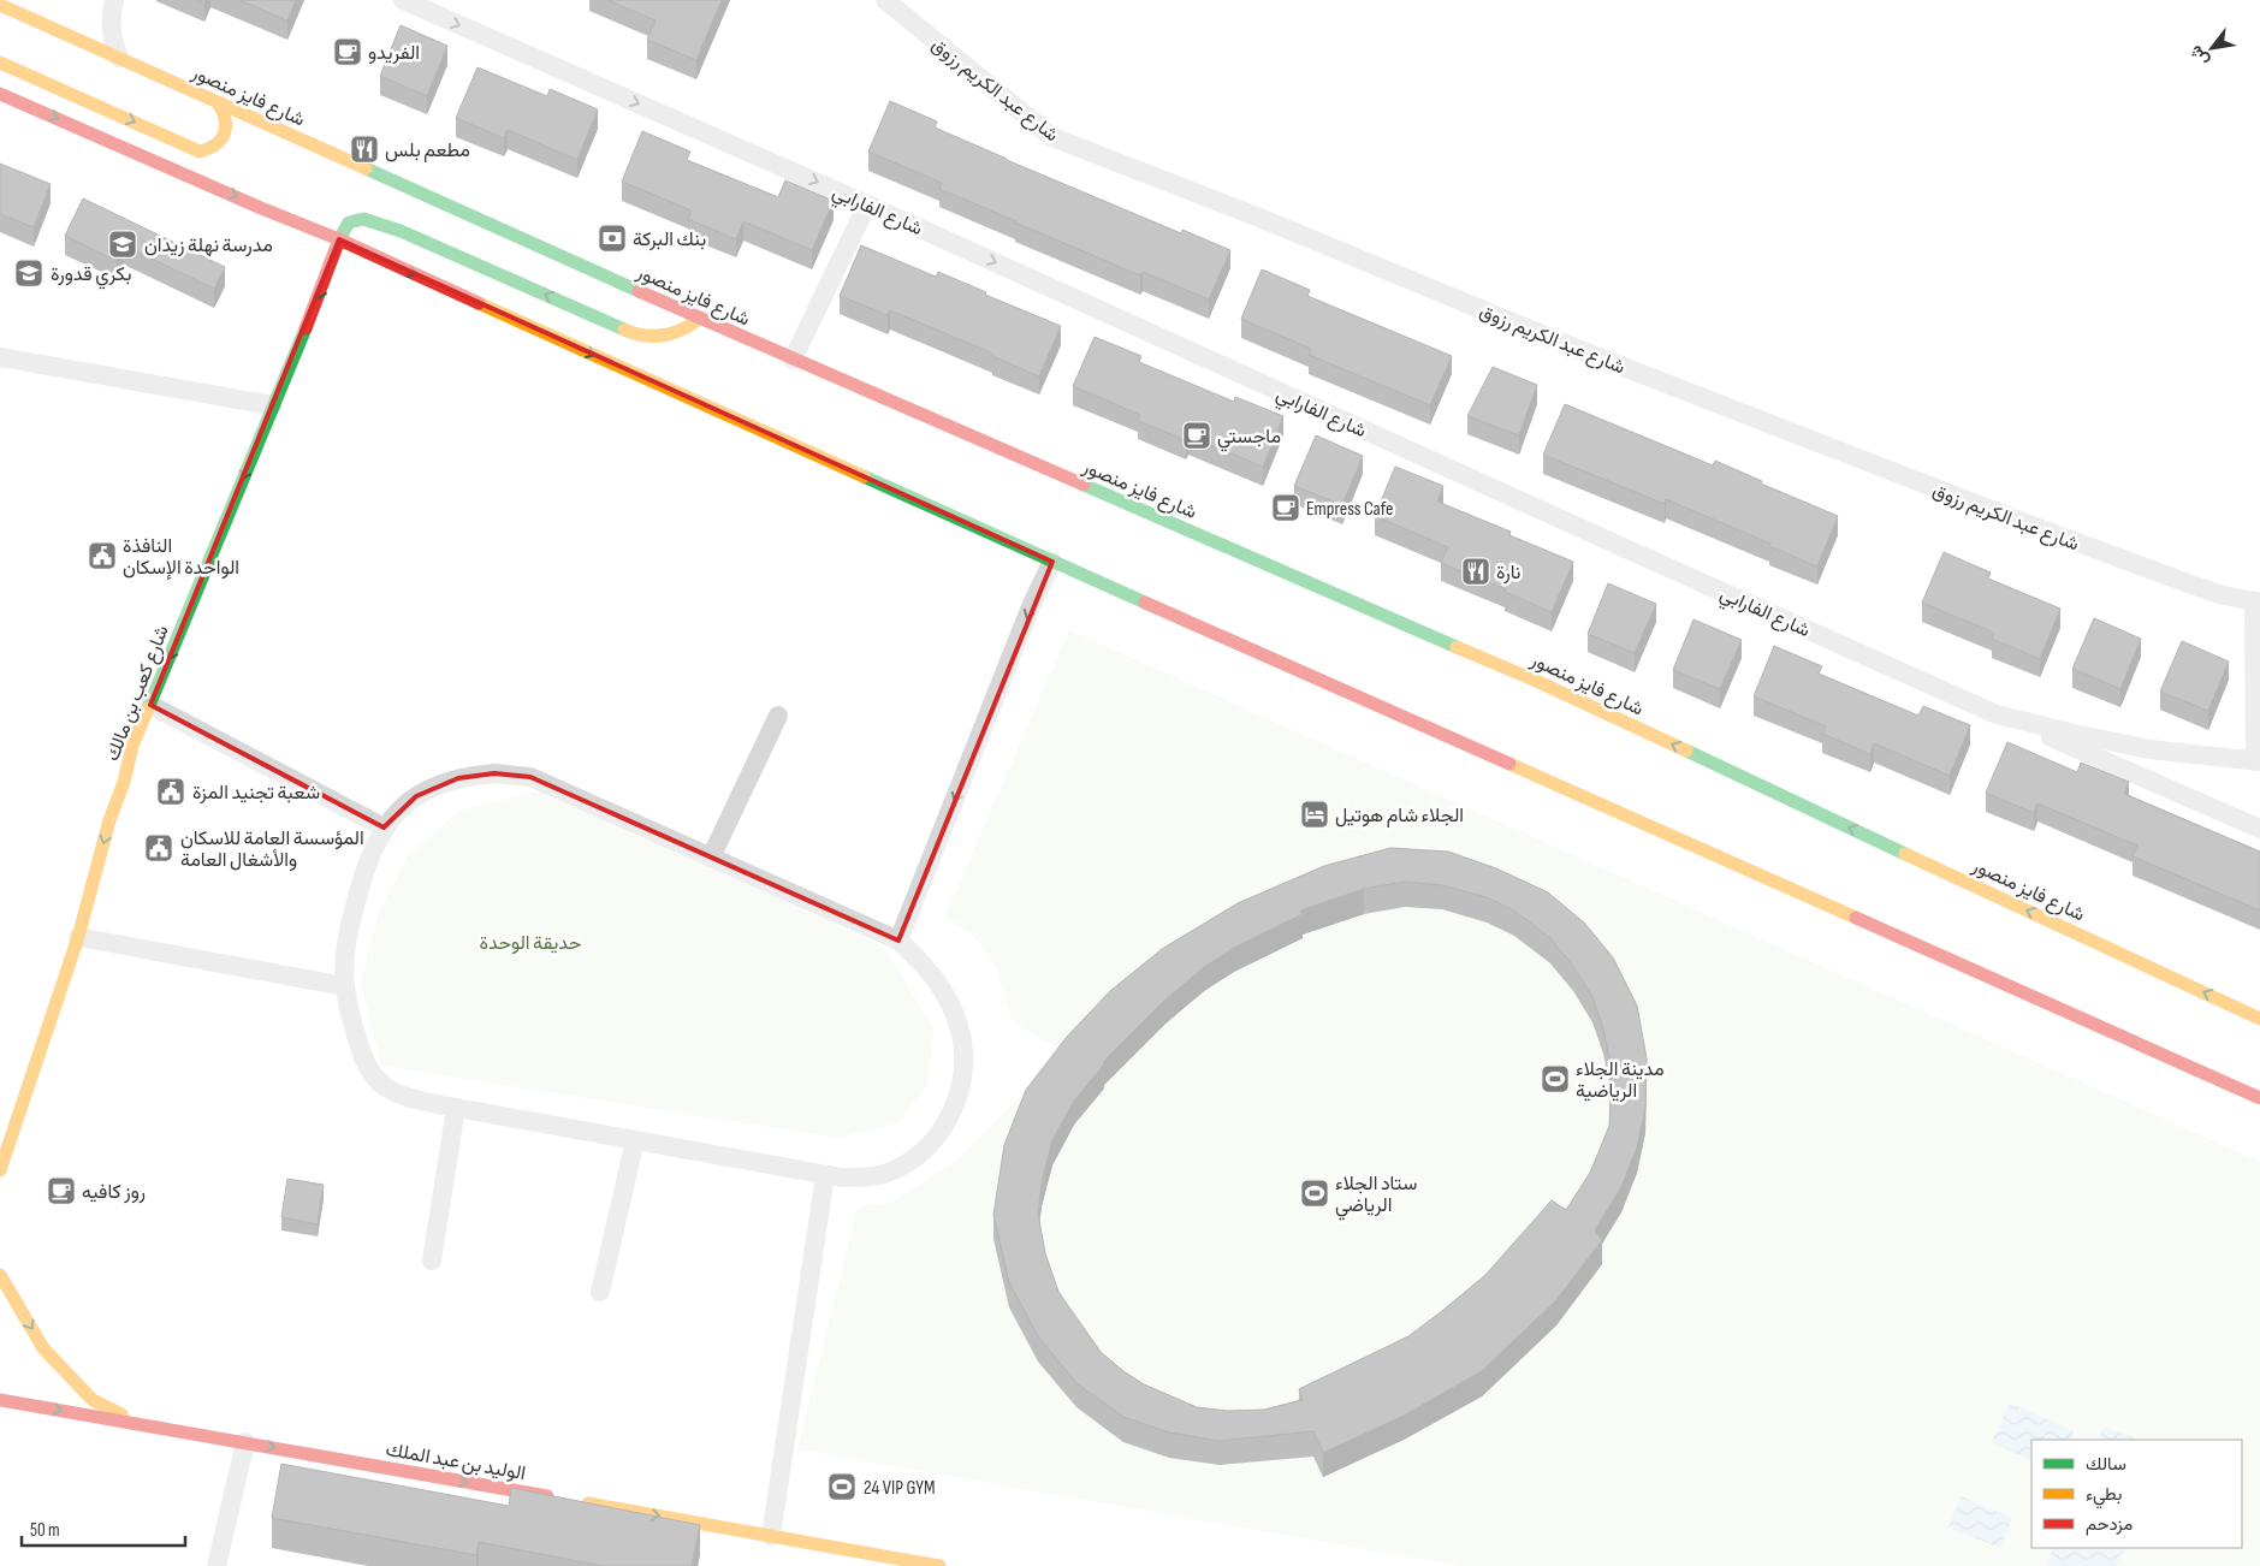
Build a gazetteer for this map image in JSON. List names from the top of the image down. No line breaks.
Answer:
{"streets":{"main road":["شارع فايز منصور","شارع كعب بن مالك","الوليد بن عبد الملك"],"street":["شارع عبد الكريم رزوق","شارع الفارابي"]},"one_way":["شارع الفارابي","شارع كعب بن مالك","الوليد بن عبد الملك"],"parks":["حديقة الوحدة"],"places":{"cafe":["الفريدو","ماجستي","Empress Cafe","روز كافيه"],"restaurant":["مطعم بلس","نارة"],"bank":["بنك البركة"],"school or university":["مدرسة نهلة زيدان","بكري قدورة"],"public building":["النافذة الواحدة الإسكان","شعبة تجنيد المزة","المؤسسة العامة للاسكان والأشغال العامة"],"hotel":["الجلاء شام هوتيل"],"sports":["مدينة الجلاء الرياضية","ستاد الجلاء الرياضي","24 VIP GYM"]},"legend":["سالك","بطيء","مزدحم"],"scale_bar":"50 m","north":"bottom left"}
